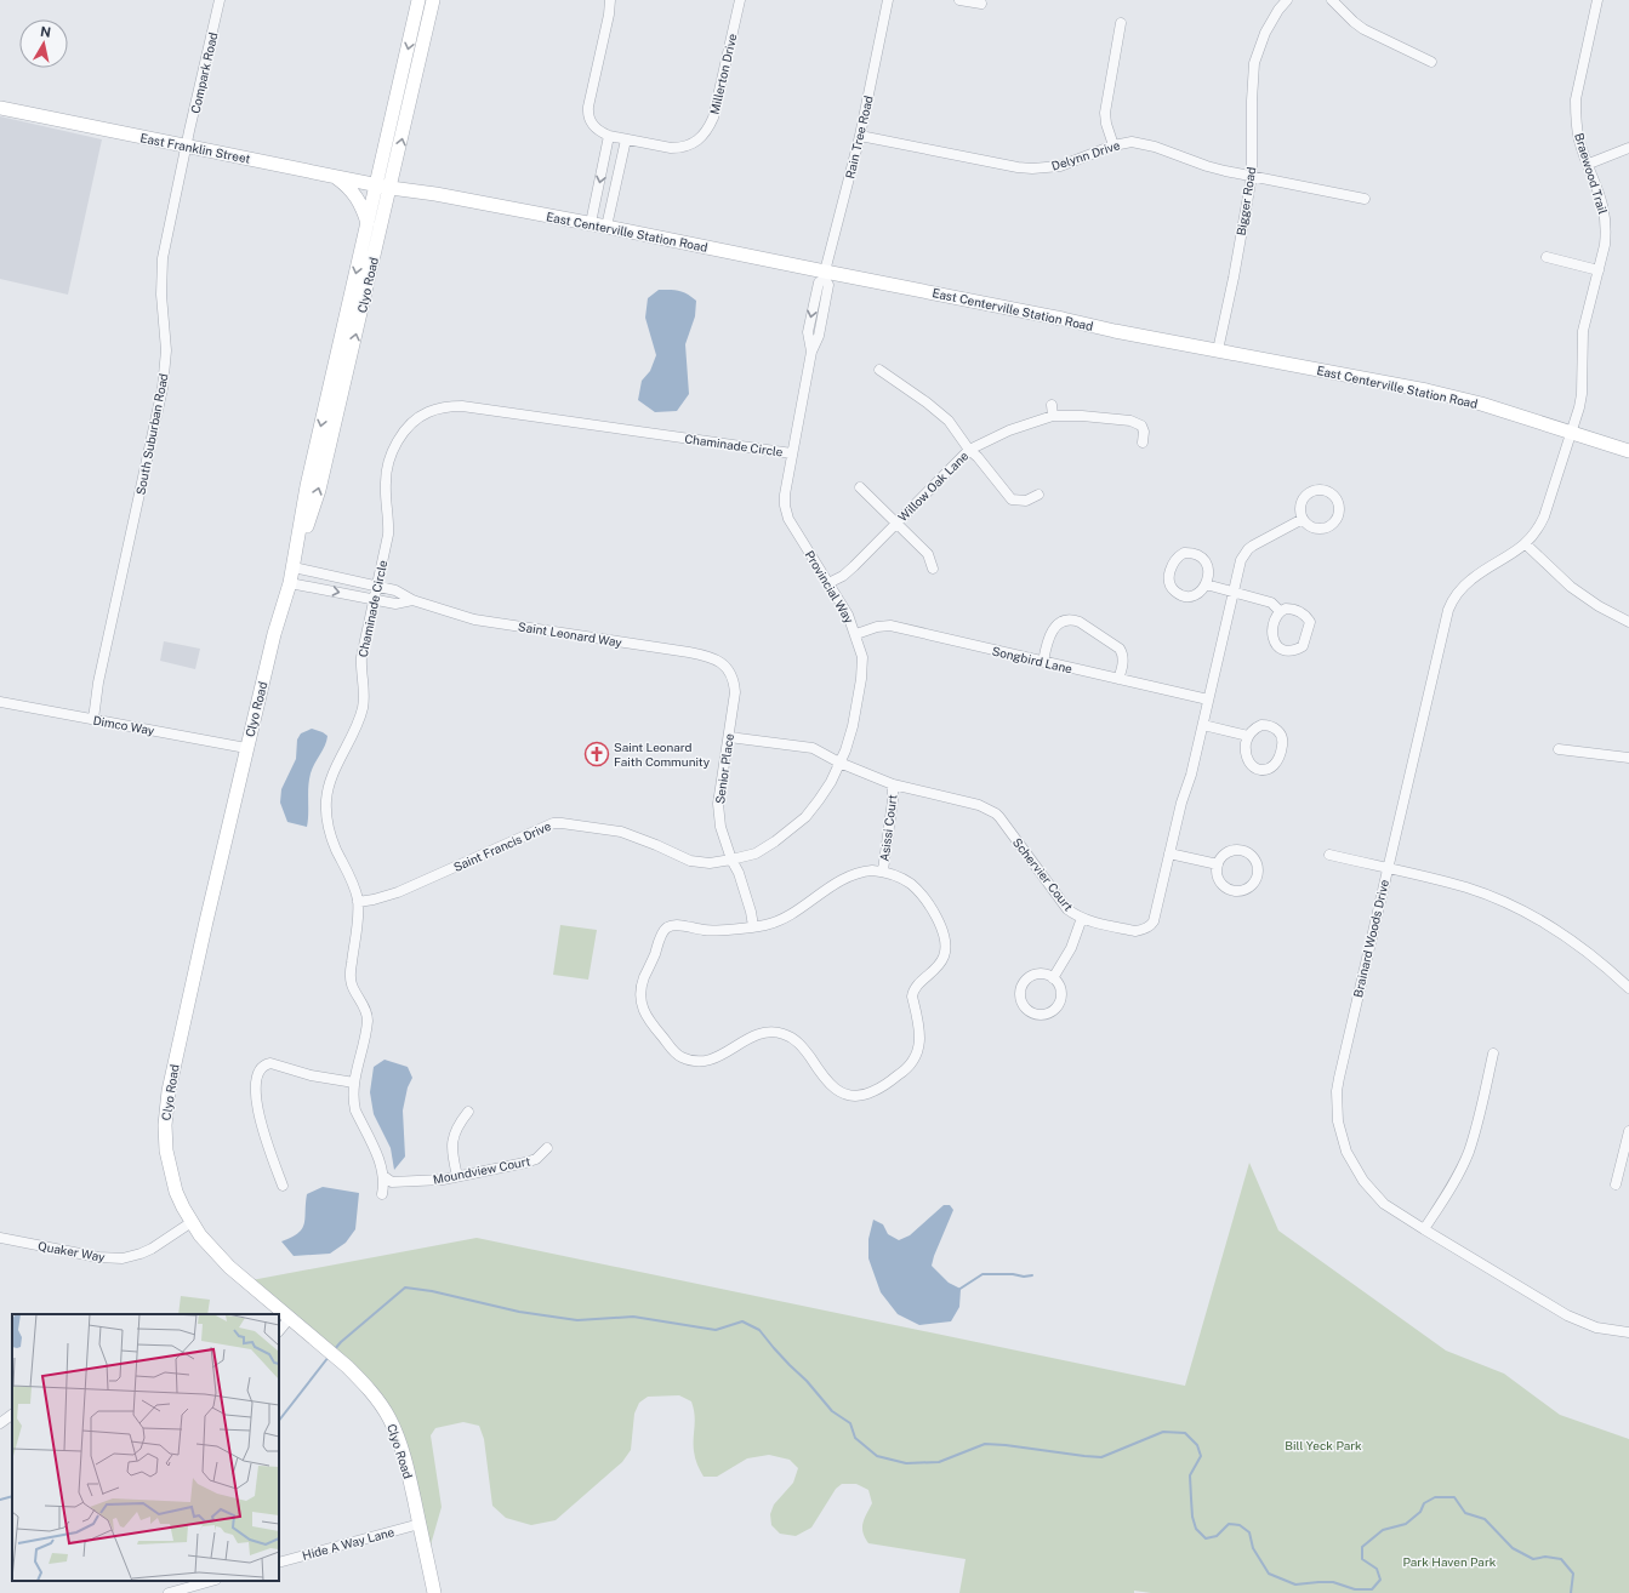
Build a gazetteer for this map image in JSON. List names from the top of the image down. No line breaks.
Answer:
{"streets":{"street":["Compark Road","Millerton Drive","Rain Tree Road","East Franklin Street","Delynn Drive","Braewood Trail","Bigger Road","East Centerville Station Road","Clyo Road","South Suburban Road","Chaminade Circle","Willow Oak Lane","Provincial Way","Saint Leonard Way","Songbird Lane","Dimco Way","Senior Place","Asissi Court","Saint Francis Drive","Schervier Court","Brainard Woods Drive","Moundview Court","Quaker Way","Hide A Way Lane"]},"crossings":[["Compark Road","East Franklin Street"],["Compark Road","South Suburban Road"],["Rain Tree Road","Delynn Drive"],["Rain Tree Road","East Centerville Station Road"],["Rain Tree Road","Provincial Way"],["East Franklin Street","East Centerville Station Road"],["East Franklin Street","Clyo Road"],["East Franklin Street","South Suburban Road"],["Delynn Drive","Bigger Road"],["Braewood Trail","East Centerville Station Road"],["Braewood Trail","Brainard Woods Drive"],["Bigger Road","East Centerville Station Road"],["East Centerville Station Road","Clyo Road"],["East Centerville Station Road","Provincial Way"],["East Centerville Station Road","Brainard Woods Drive"],["Clyo Road","Saint Leonard Way"],["Clyo Road","Dimco Way"],["Clyo Road","Quaker Way"],["Clyo Road","Hide A Way Lane"],["South Suburban Road","Dimco Way"],["Chaminade Circle","Provincial Way"],["Chaminade Circle","Saint Leonard Way"],["Chaminade Circle","Saint Francis Drive"],["Chaminade Circle","Moundview Court"],["Willow Oak Lane","Provincial Way"],["Provincial Way","Songbird Lane"],["Provincial Way","Senior Place"],["Provincial Way","Saint Francis Drive"],["Provincial Way","Schervier Court"],["Saint Leonard Way","Senior Place"],["Songbird Lane","Schervier Court"],["Senior Place","Saint Francis Drive"],["Senior Place","Schervier Court"],["Asissi Court","Schervier Court"]],"parks":["Bill Yeck Park","Park Haven Park"],"places":{"church":["Saint Leonard Faith Community"]},"north":"top"}
